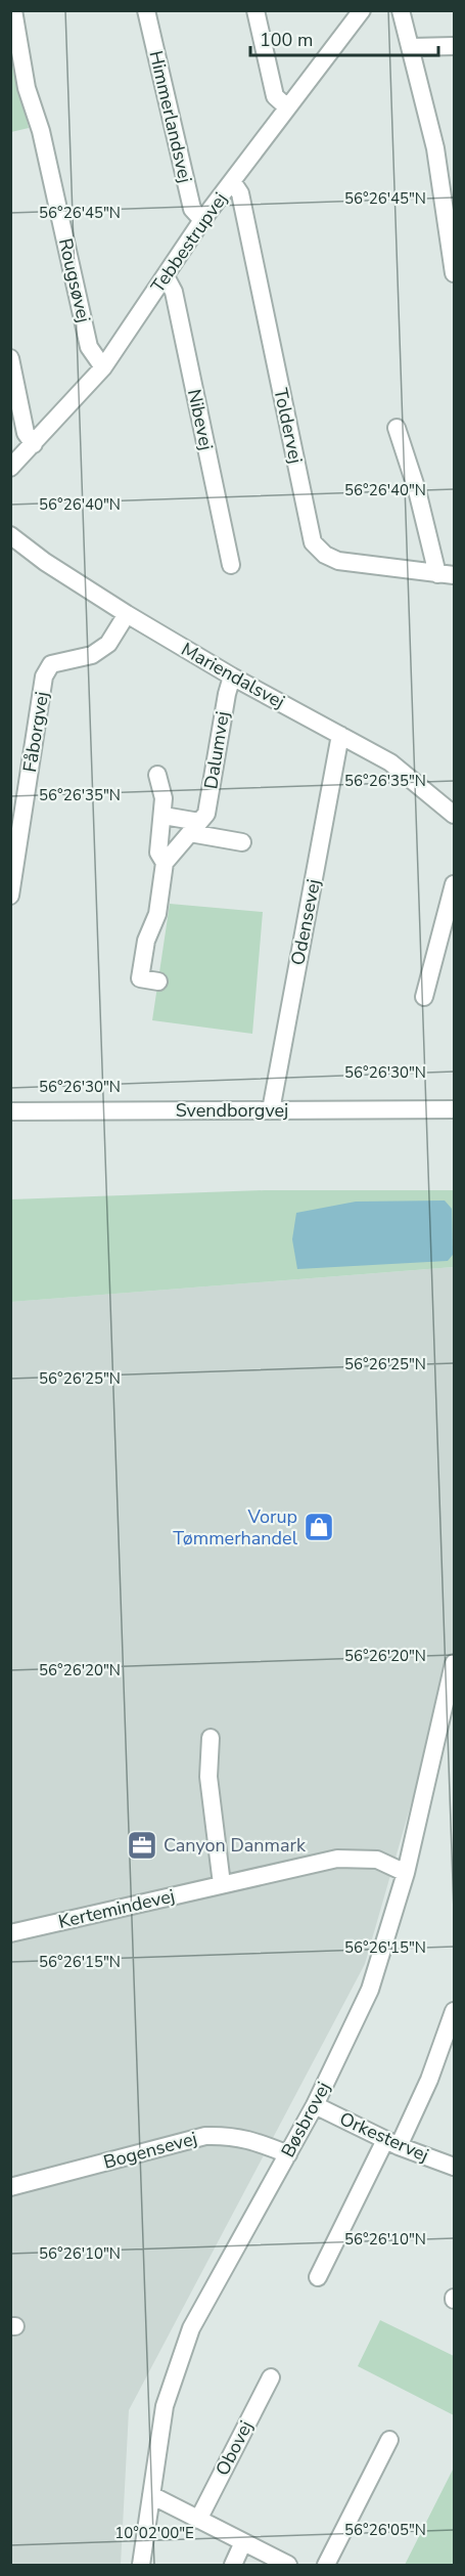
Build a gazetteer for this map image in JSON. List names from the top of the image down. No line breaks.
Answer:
{"streets":{"street":["Himmerlandsvej","Tebbestrupvej","Rougsøvej","Nibevej","Toldervej","Mariendalsvej","Fåborgvej","Dalumvej","Odensevej","Svendborgvej","Kertemindevej","Bøsbrovej","Orkestervej","Bogensevej","Obovej"]},"crossings":[["Himmerlandsvej","Tebbestrupvej"],["Tebbestrupvej","Rougsøvej"],["Tebbestrupvej","Nibevej"],["Tebbestrupvej","Toldervej"],["Mariendalsvej","Fåborgvej"],["Mariendalsvej","Dalumvej"],["Mariendalsvej","Odensevej"],["Odensevej","Svendborgvej"],["Kertemindevej","Bøsbrovej"],["Bøsbrovej","Orkestervej"],["Bøsbrovej","Bogensevej"]],"places":{"shop":["Vorup Tømmerhandel"],"office":["Canyon Danmark"]},"scale_bar":"100 m","coordinates":["56°26'45\"N","56°26'40\"N","56°26'35\"N","56°26'30\"N","56°26'25\"N","56°26'20\"N","56°26'15\"N","56°26'10\"N","56°26'05\"N","10°02'00\"E"]}
